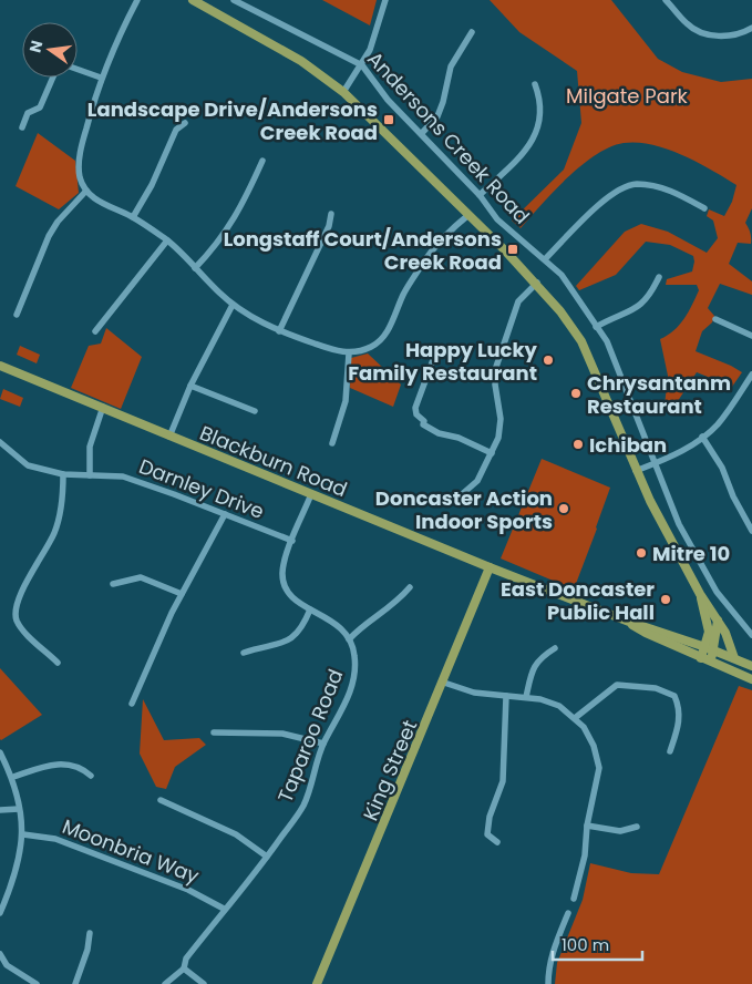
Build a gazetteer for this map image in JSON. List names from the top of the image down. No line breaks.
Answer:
{"streets":{"main road":["Andersons Creek Road","Blackburn Road","King Street"],"street":["Darnley Drive","Taparoo Road","Moonbria Way"]},"crossings":[["Andersons Creek Road","Blackburn Road"],["Blackburn Road","King Street"],["Taparoo Road","Moonbria Way"]],"parks":["Milgate Park"],"places":{"transit":["Landscape Drive/Andersons Creek Road","Longstaff Court/Andersons Creek Road"],"other":["Happy Lucky Family Restaurant","Chrysantanm Restaurant","Ichiban","Doncaster Action Indoor Sports","Mitre 10","East Doncaster Public Hall"]},"scale_bar":"100 m","north":"left"}
